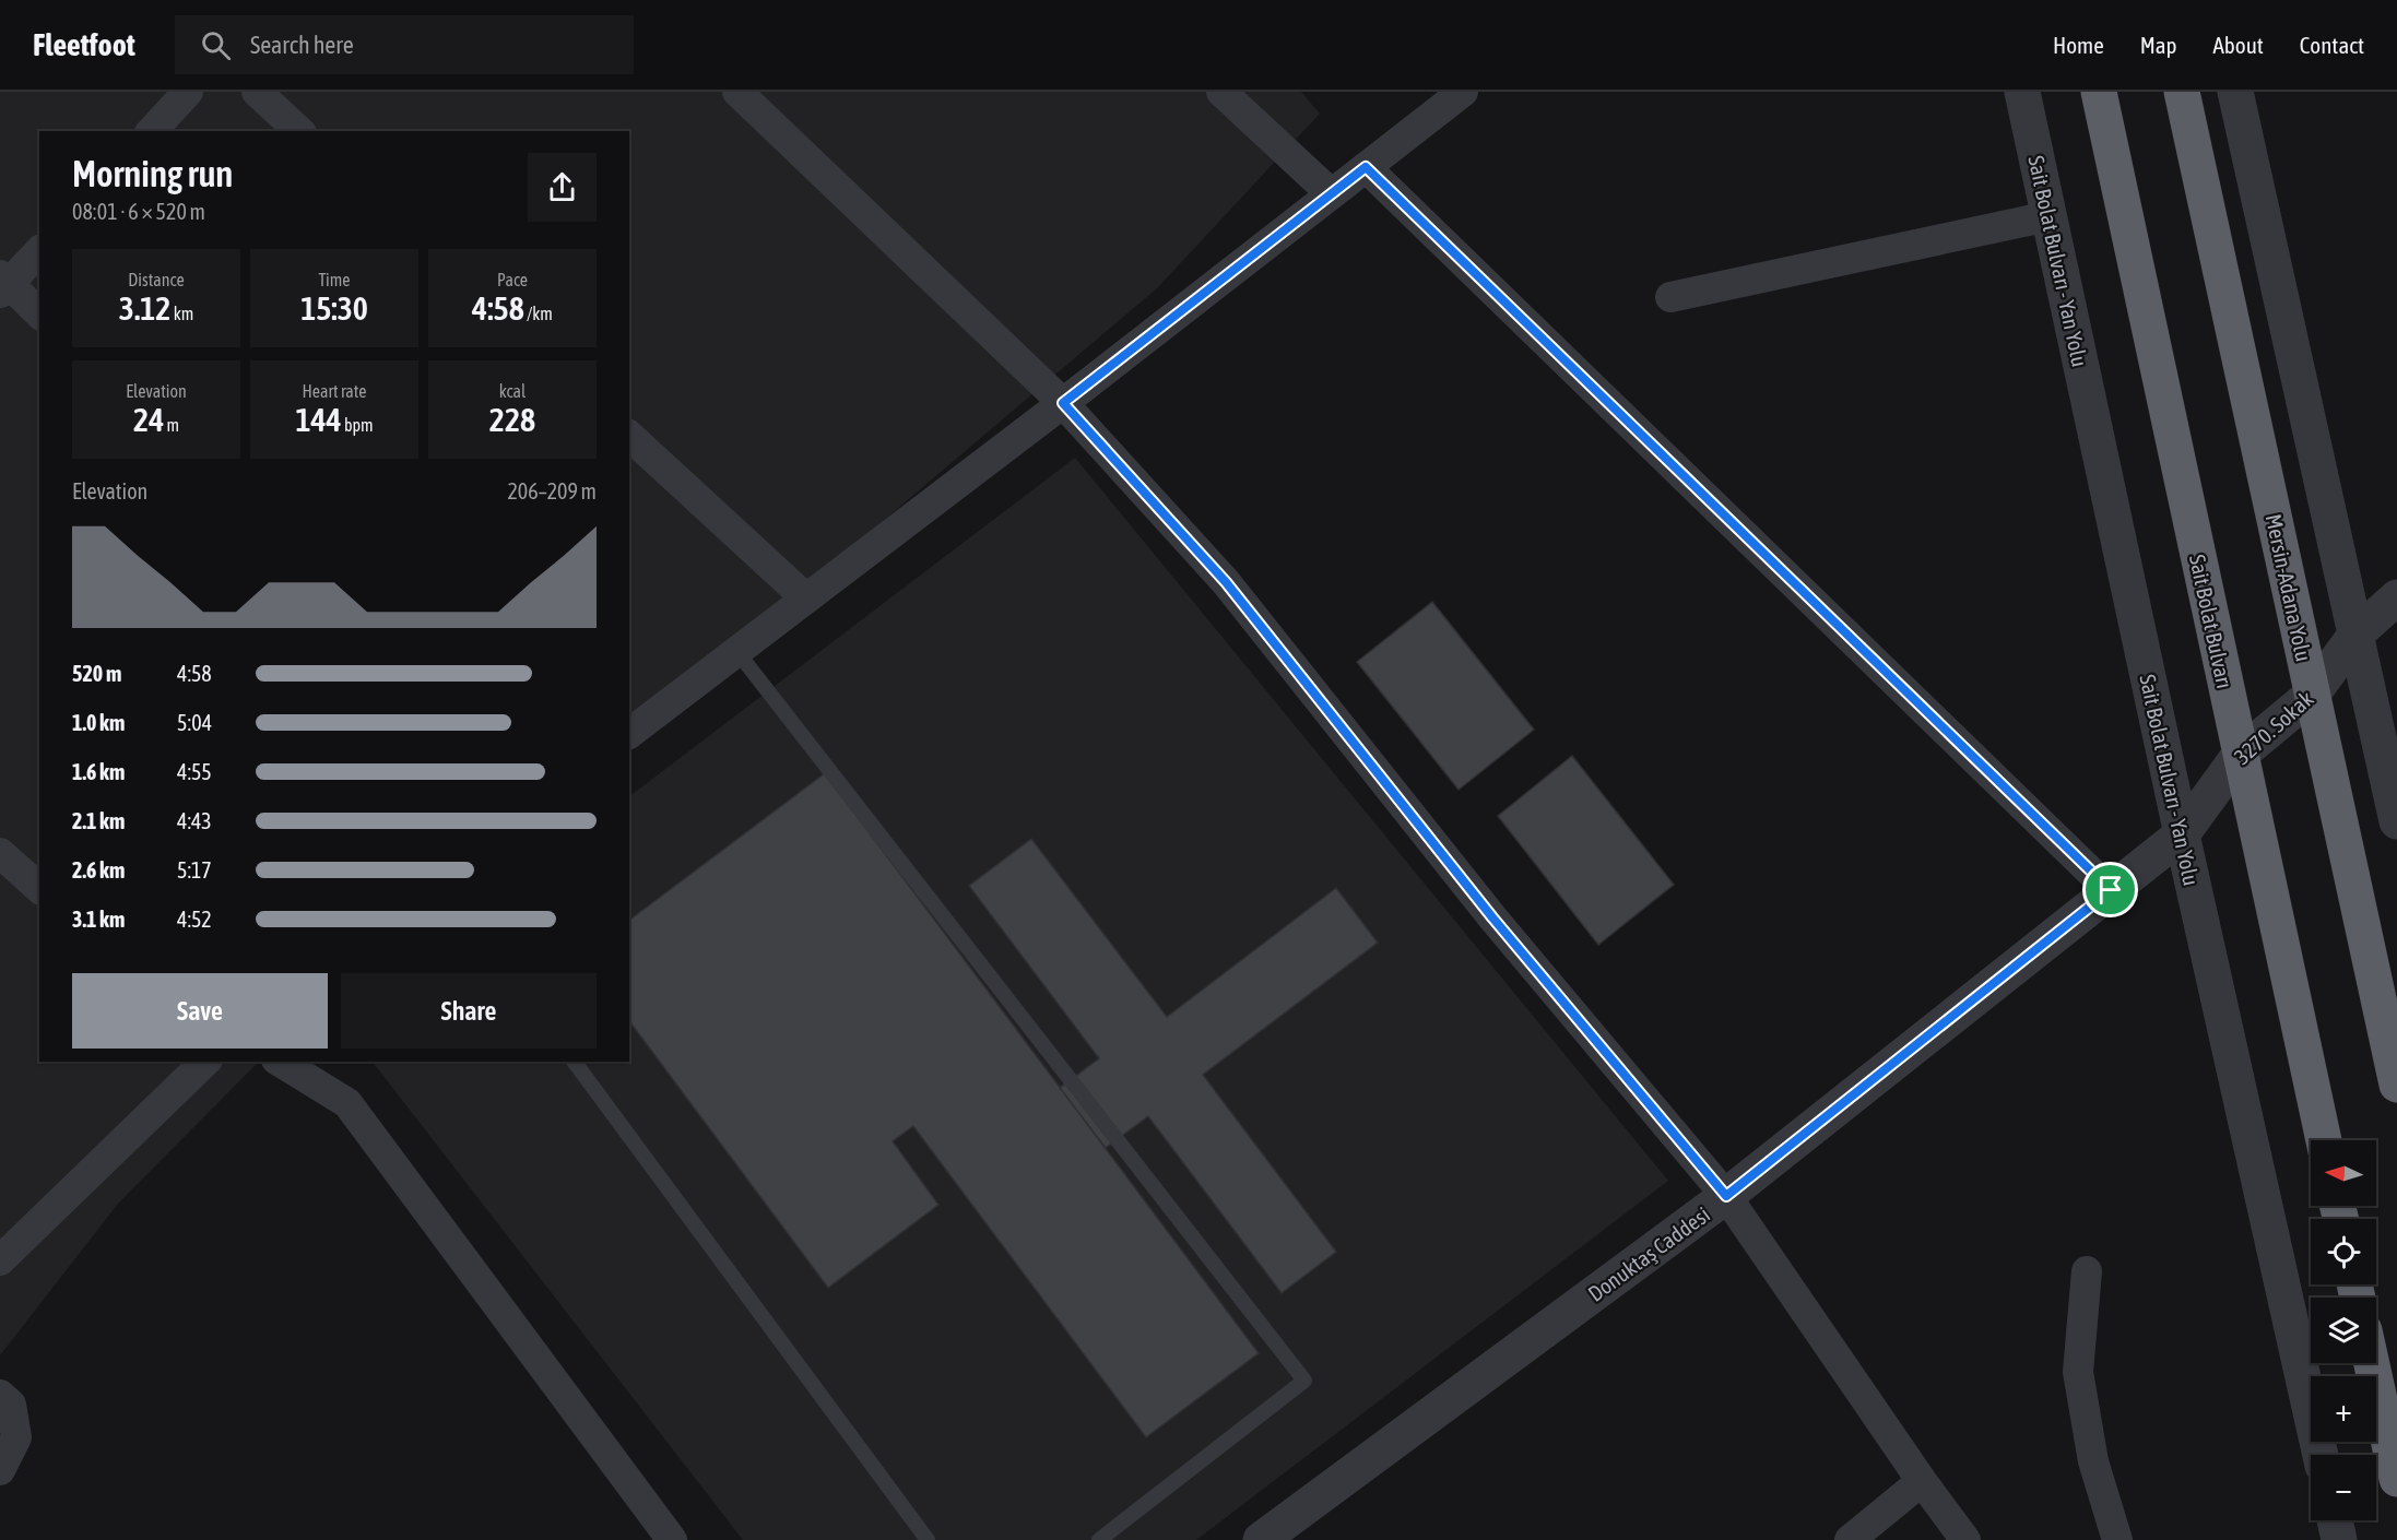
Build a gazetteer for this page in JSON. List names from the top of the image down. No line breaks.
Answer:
{"streets":{"highway":["Mersin-Adana Yolu","Sait Bolat Bulvarı"],"street":["Sait Bolat Bulvarı - Yan Yolu","3270. Sokak","Donuktaş Caddesi"]},"crossings":[["Sait Bolat Bulvarı - Yan Yolu","3270. Sokak"],["Sait Bolat Bulvarı - Yan Yolu","Donuktaş Caddesi"],["Mersin-Adana Yolu","3270. Sokak"],["Sait Bolat Bulvarı","3270. Sokak"],["3270. Sokak","Donuktaş Caddesi"]],"north":"left","page":{"header":"Fleetfoot","search":"Search here","nav":["Home","Map","About","Contact"],"heading":["Morning run","08:01 · 6 × 520 m"],"stats":[["Distance","3.12 km"],["Time","15:30"],["Pace","4:58 /km"],["Elevation","24 m"],["Heart rate","144 bpm"],["kcal","228"]],"chart":["Elevation","206–209 m"],"list":[{"name":"520 m","note":"4:58"},{"name":"1.0 km","note":"5:04"},{"name":"1.6 km","note":"4:55"},{"name":"2.1 km","note":"4:43"},{"name":"2.6 km","note":"5:17"},{"name":"3.1 km","note":"4:52"}],"buttons":["Save","Share"],"map_buttons":["+","−"]}}
